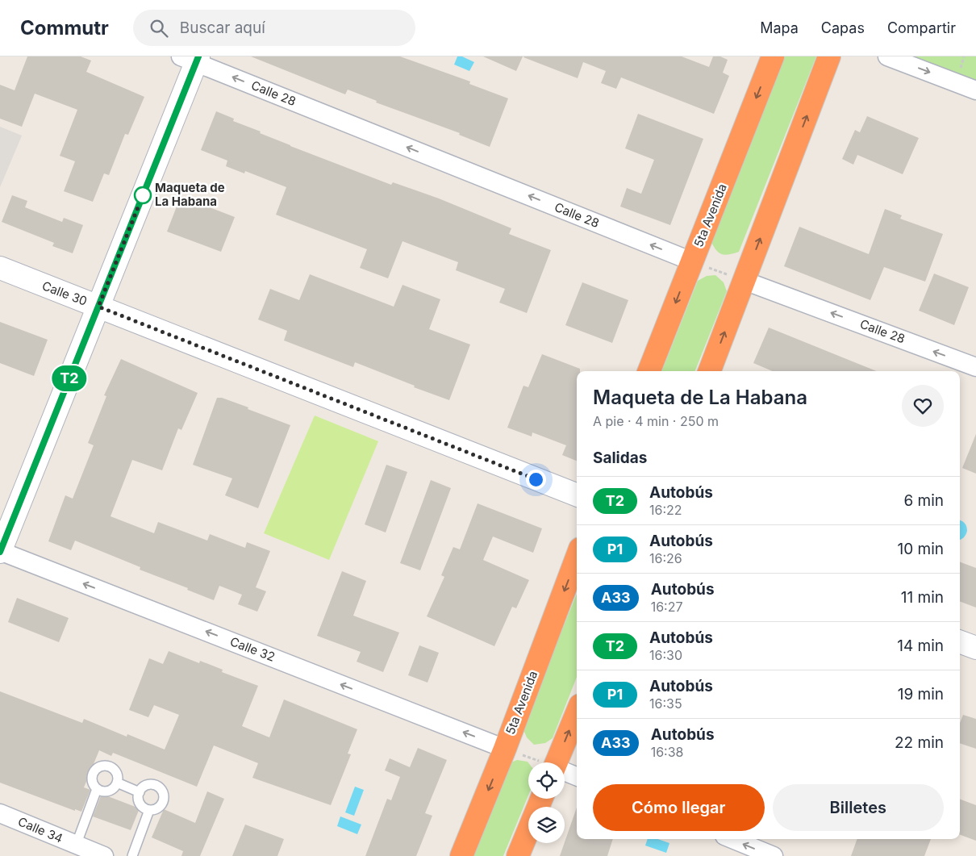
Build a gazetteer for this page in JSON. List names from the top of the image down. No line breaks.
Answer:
{"streets":{"highway":["5ta Avenida"],"main road":["Calle 30"],"street":["Calle 28","Calle 32","Calle 34"]},"crossings":[["Calle 28","5ta Avenida"],["5ta Avenida","Calle 32"]],"one_way":["Calle 28","Calle 32"],"places":["Maqueta de La Habana"],"lines":["bus line T2"],"page":{"header":"Commutr","search":"Buscar aquí","nav":["Mapa","Capas","Compartir"],"on_map":"T2","heading":[["Maqueta de La Habana","A pie · 4 min · 250 m"],"Salidas"],"list":[{"mark":"T2","name":"Autobús","note":"16:22","value":"6 min"},{"mark":"P1","name":"Autobús","note":"16:26","value":"10 min"},{"mark":"A33","name":"Autobús","note":"16:27","value":"11 min"},{"mark":"T2","name":"Autobús","note":"16:30","value":"14 min"},{"mark":"P1","name":"Autobús","note":"16:35","value":"19 min"},{"mark":"A33","name":"Autobús","note":"16:38","value":"22 min"}],"buttons":["Cómo llegar","Billetes"]}}
